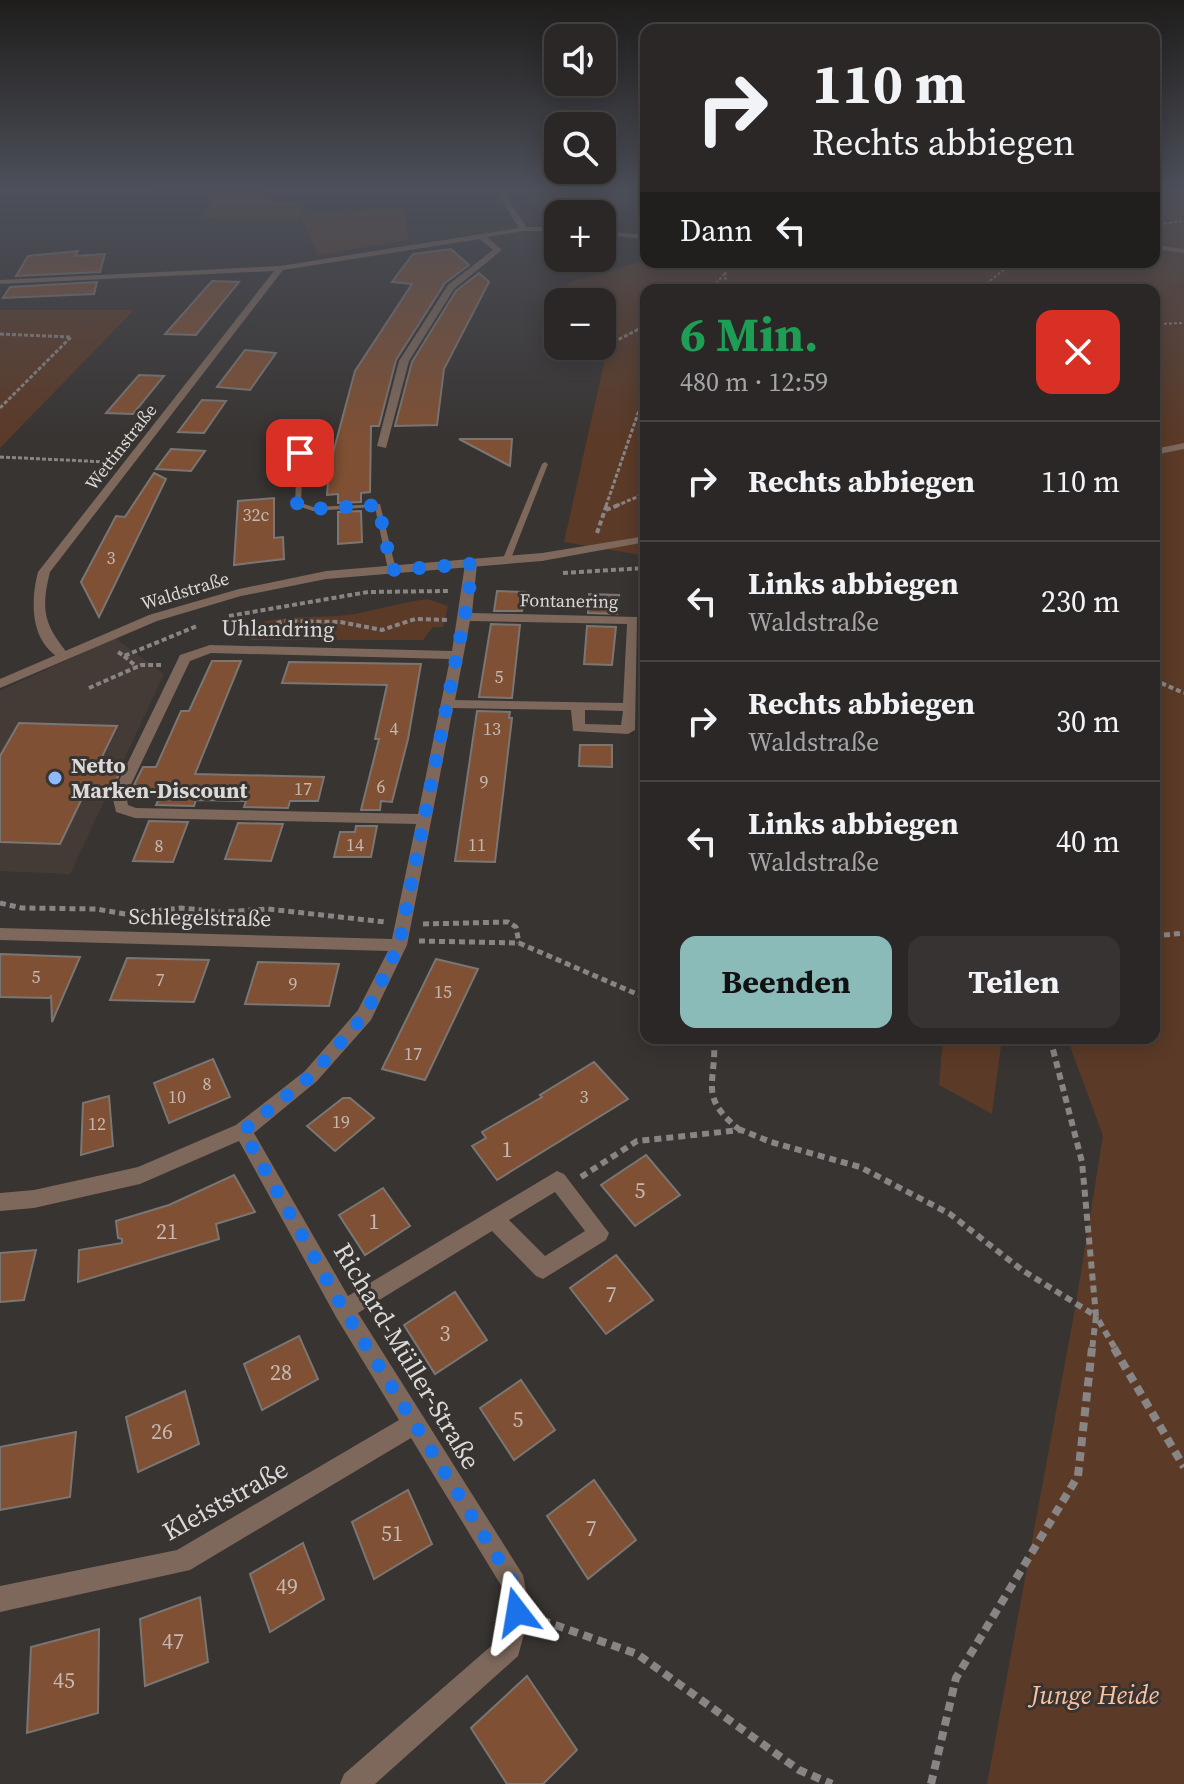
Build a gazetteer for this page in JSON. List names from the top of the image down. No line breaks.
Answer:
{"streets":{"street":["Wettinstraße","Waldstraße","Fontanering","Uhlandring","Schlegelstraße","Richard-Müller-Straße","Kleiststraße"]},"crossings":[["Wettinstraße","Waldstraße"],["Richard-Müller-Straße","Kleiststraße"]],"parks":["Junge Heide"],"places":["Netto Marken-Discount"],"house_numbers":["32c","3","5","4","13","9","6","17","14","11","8","5","7","9","15","17","8","10","3","19","12","1","5","1","21","7","3","28","5","26","7","51","49","47","45"],"page":{"map_buttons":["+","−"],"turn":["110 m","Rechts abbiegen"],"then":"Dann","heading":["6 Min.","480 m · 12:59"],"list":[{"name":"Rechts abbiegen","value":"110 m"},{"name":"Links abbiegen","note":"Waldstraße","value":"230 m"},{"name":"Rechts abbiegen","note":"Waldstraße","value":"30 m"},{"name":"Links abbiegen","note":"Waldstraße","value":"40 m"}],"buttons":["Beenden","Teilen"]}}
